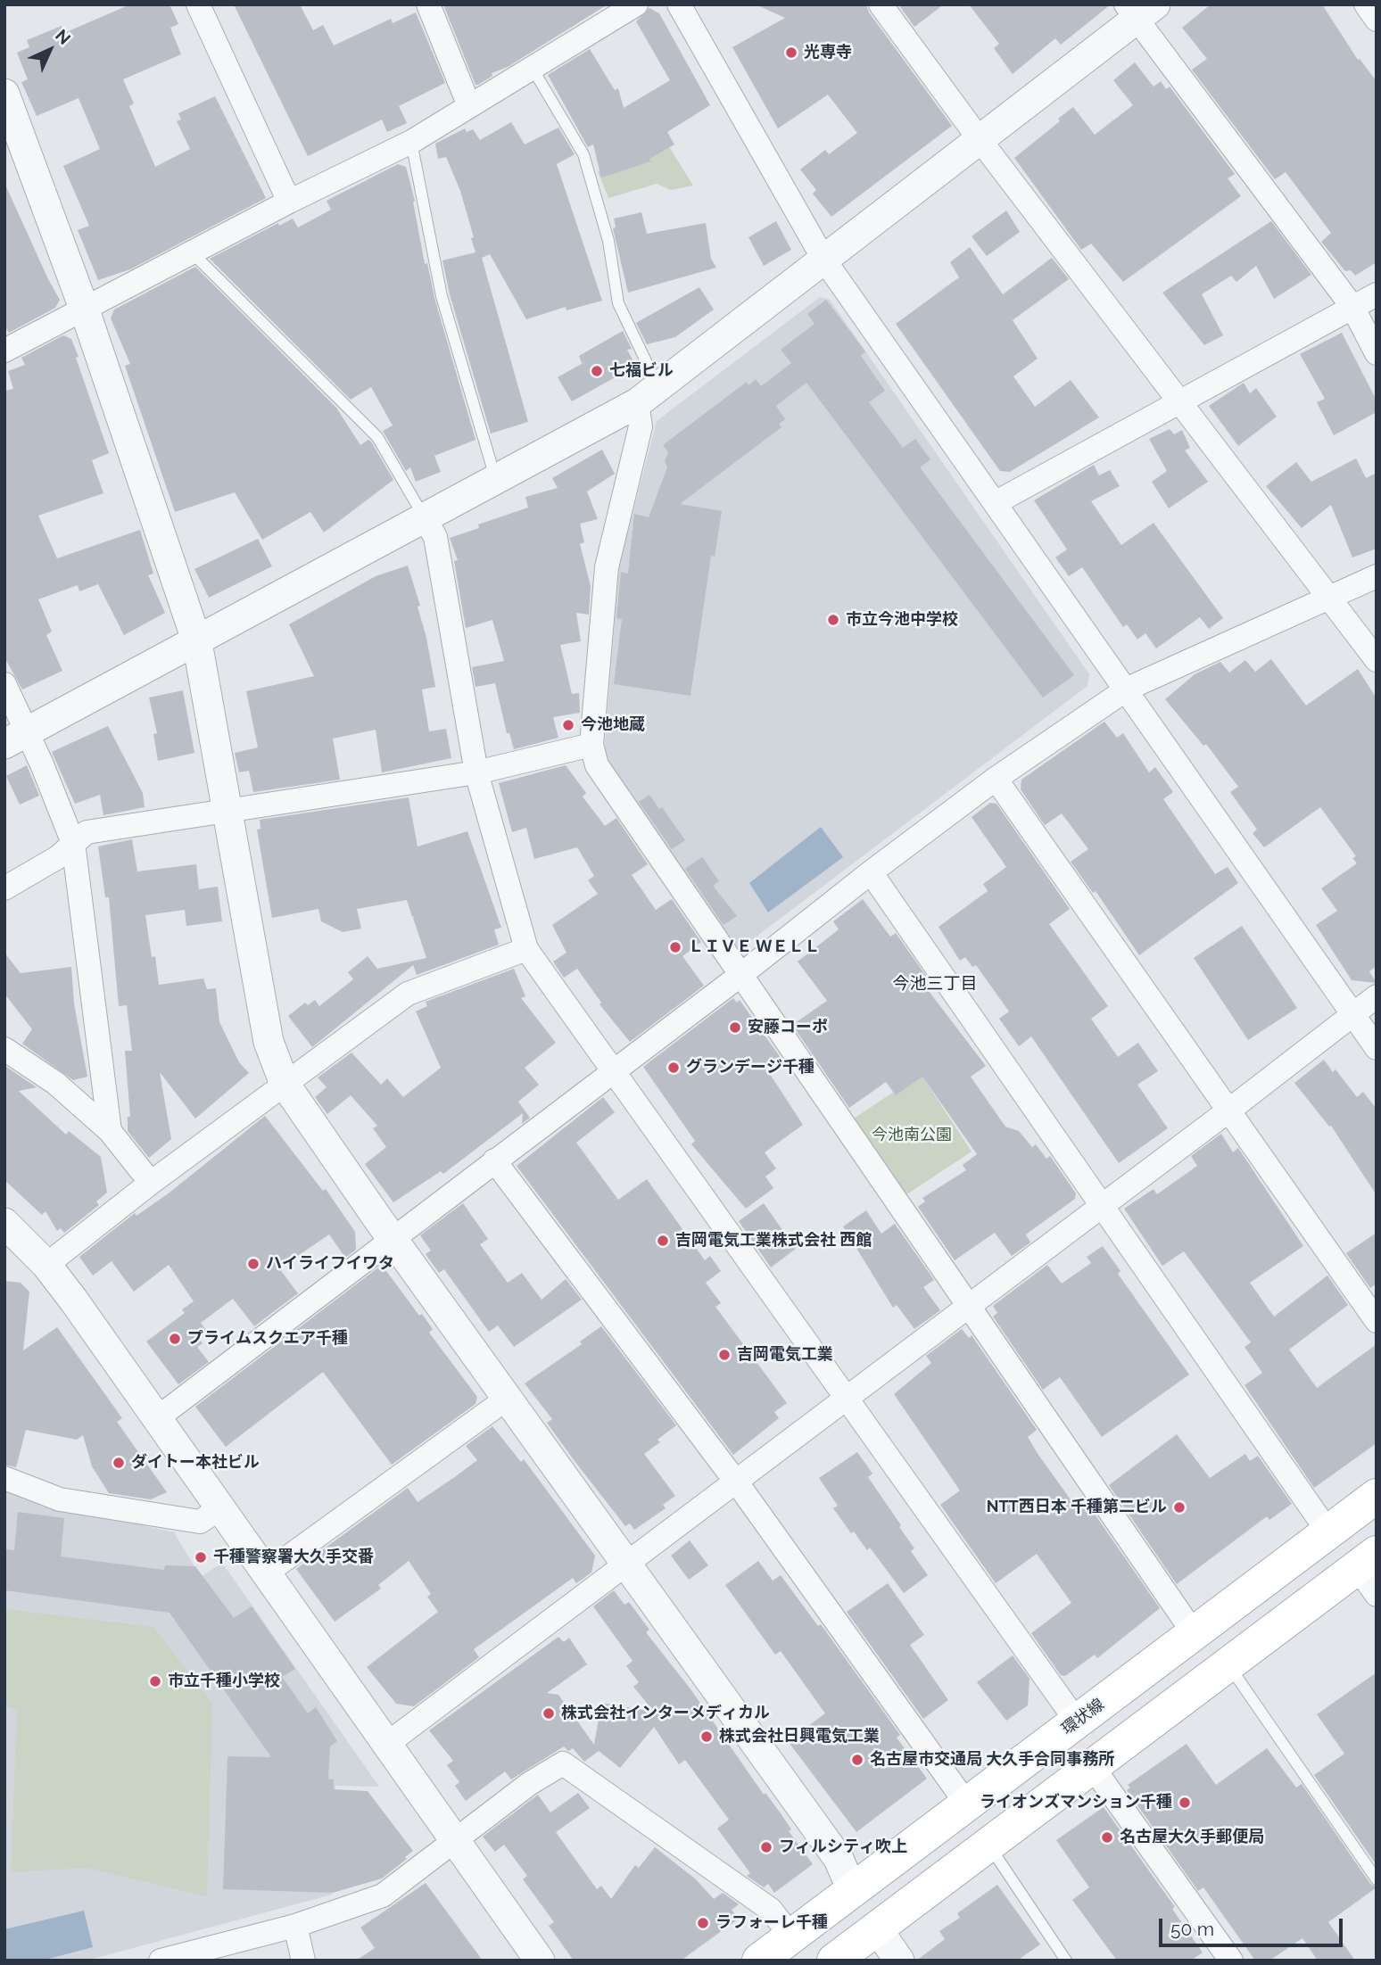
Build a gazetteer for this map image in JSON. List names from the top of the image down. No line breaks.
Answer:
{"streets":{"main road":["環状線"]},"districts":["今池三丁目"],"parks":["今池南公園"],"places":["光専寺","七福ビル","市立今池中学校","今池地蔵","ＬＩＶＥ ＷＥＬＬ","安藤コーポ","グランデージ千種","吉岡電気工業株式会社 西館","ハイライフイワタ","プライムスクエア千種","吉岡電気工業","ダイトー本社ビル","NTT西日本 千種第二ビル","千種警察署大久手交番","市立千種小学校","株式会社インターメディカル","株式会社日興電気工業","名古屋市交通局 大久手合同事務所","ライオンズマンション千種","名古屋大久手郵便局","フィルシティ吹上","ラフォーレ千種"],"scale_bar":"50 m","north":"top right"}
